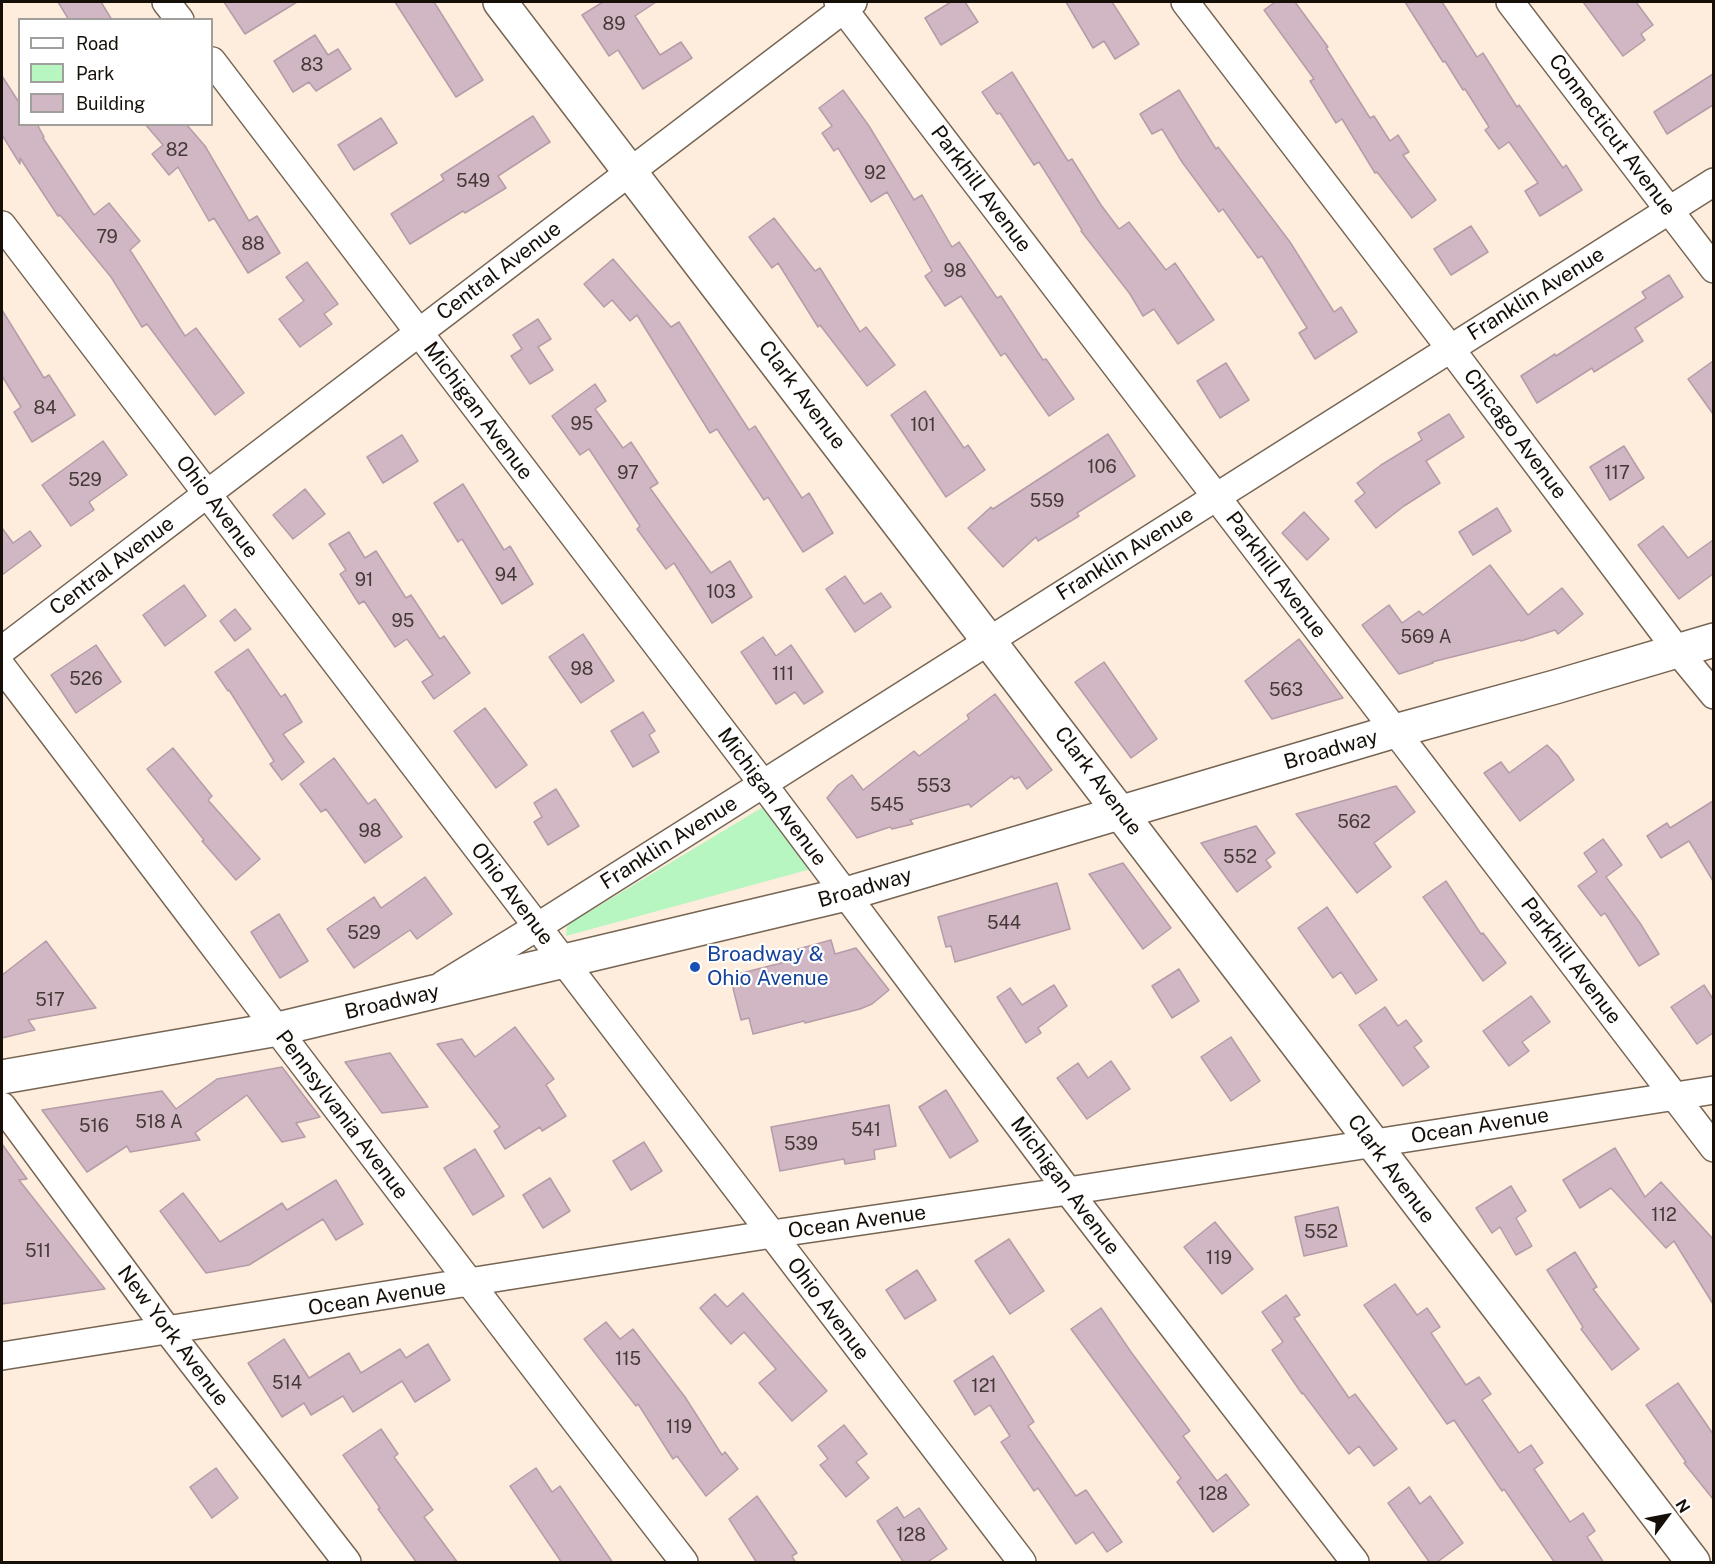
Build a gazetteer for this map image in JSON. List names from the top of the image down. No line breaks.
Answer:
{"streets":{"street":["Connecticut Avenue","Parkhill Avenue","Central Avenue","Franklin Avenue","Clark Avenue","Michigan Avenue","Chicago Avenue","Ohio Avenue","Broadway","Pennsylvania Avenue","Ocean Avenue","New York Avenue"]},"crossings":[["Connecticut Avenue","Franklin Avenue"],["Parkhill Avenue","Central Avenue"],["Parkhill Avenue","Franklin Avenue"],["Parkhill Avenue","Broadway"],["Parkhill Avenue","Ocean Avenue"],["Central Avenue","Clark Avenue"],["Central Avenue","Michigan Avenue"],["Central Avenue","Ohio Avenue"],["Franklin Avenue","Clark Avenue"],["Franklin Avenue","Michigan Avenue"],["Franklin Avenue","Chicago Avenue"],["Franklin Avenue","Ohio Avenue"],["Franklin Avenue","Broadway"],["Clark Avenue","Broadway"],["Clark Avenue","Ocean Avenue"],["Michigan Avenue","Broadway"],["Michigan Avenue","Ocean Avenue"],["Chicago Avenue","Broadway"],["Ohio Avenue","Broadway"],["Ohio Avenue","Ocean Avenue"],["Broadway","Pennsylvania Avenue"],["Pennsylvania Avenue","Ocean Avenue"],["Ocean Avenue","New York Avenue"]],"places":["Broadway & Ohio Avenue"],"house_numbers":["89","83","82","92","549","79","88","98","84","95","101","106","97","117","529","559","94","91","103","95","569 A","98","111","526","563","553","545","562","98","552","544","529","517","518 A","516","541","539","112","552","511","119","115","514","121","119","128","128"],"legend":["Road","Park","Building"],"north":"top right"}
